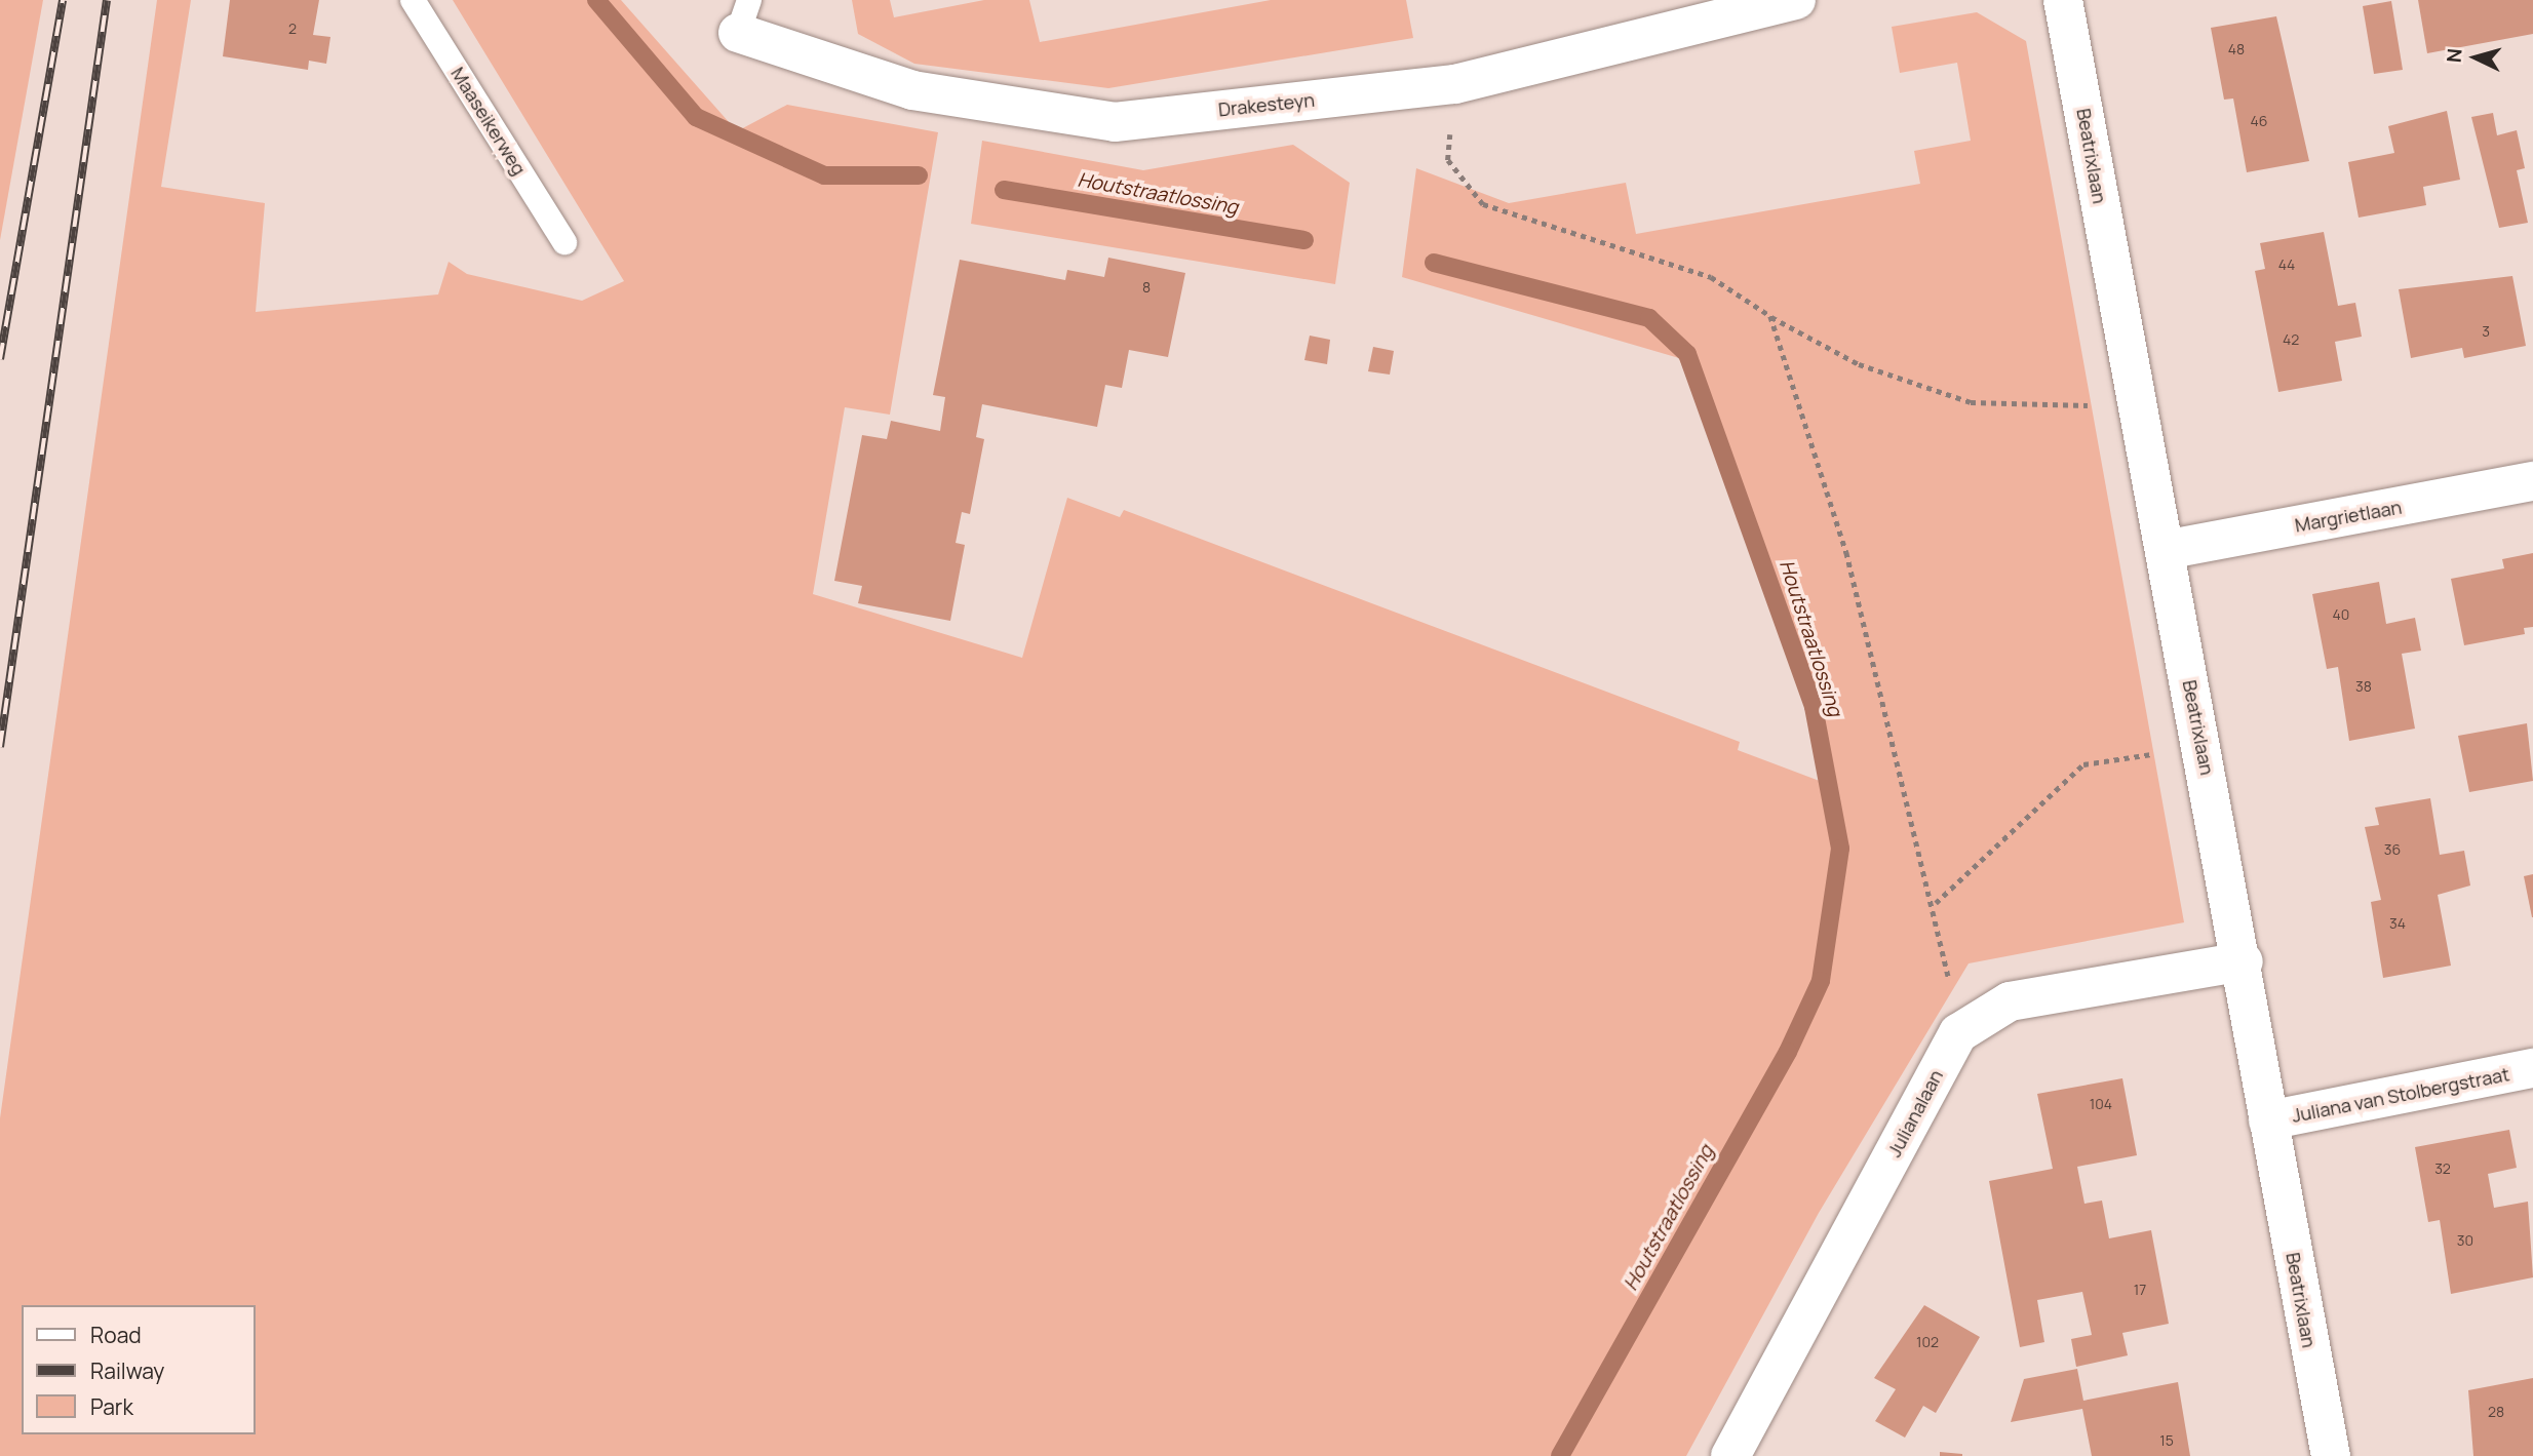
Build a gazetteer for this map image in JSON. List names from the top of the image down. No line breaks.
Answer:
{"streets":{"street":["Drakesteyn","Beatrixlaan","Margrietlaan","Juliana van Stolbergstraat","Julianalaan"],"lane":["Maaseikerweg"]},"crossings":[["Beatrixlaan","Margrietlaan"],["Beatrixlaan","Juliana van Stolbergstraat"],["Beatrixlaan","Julianalaan"]],"water":["Houtstraatlossing"],"house_numbers":["2","48","46","44","8","3","42","40","38","36","34","104","32","30","17","102","28","15"],"legend":["Road","Railway","Park"],"north":"left"}
